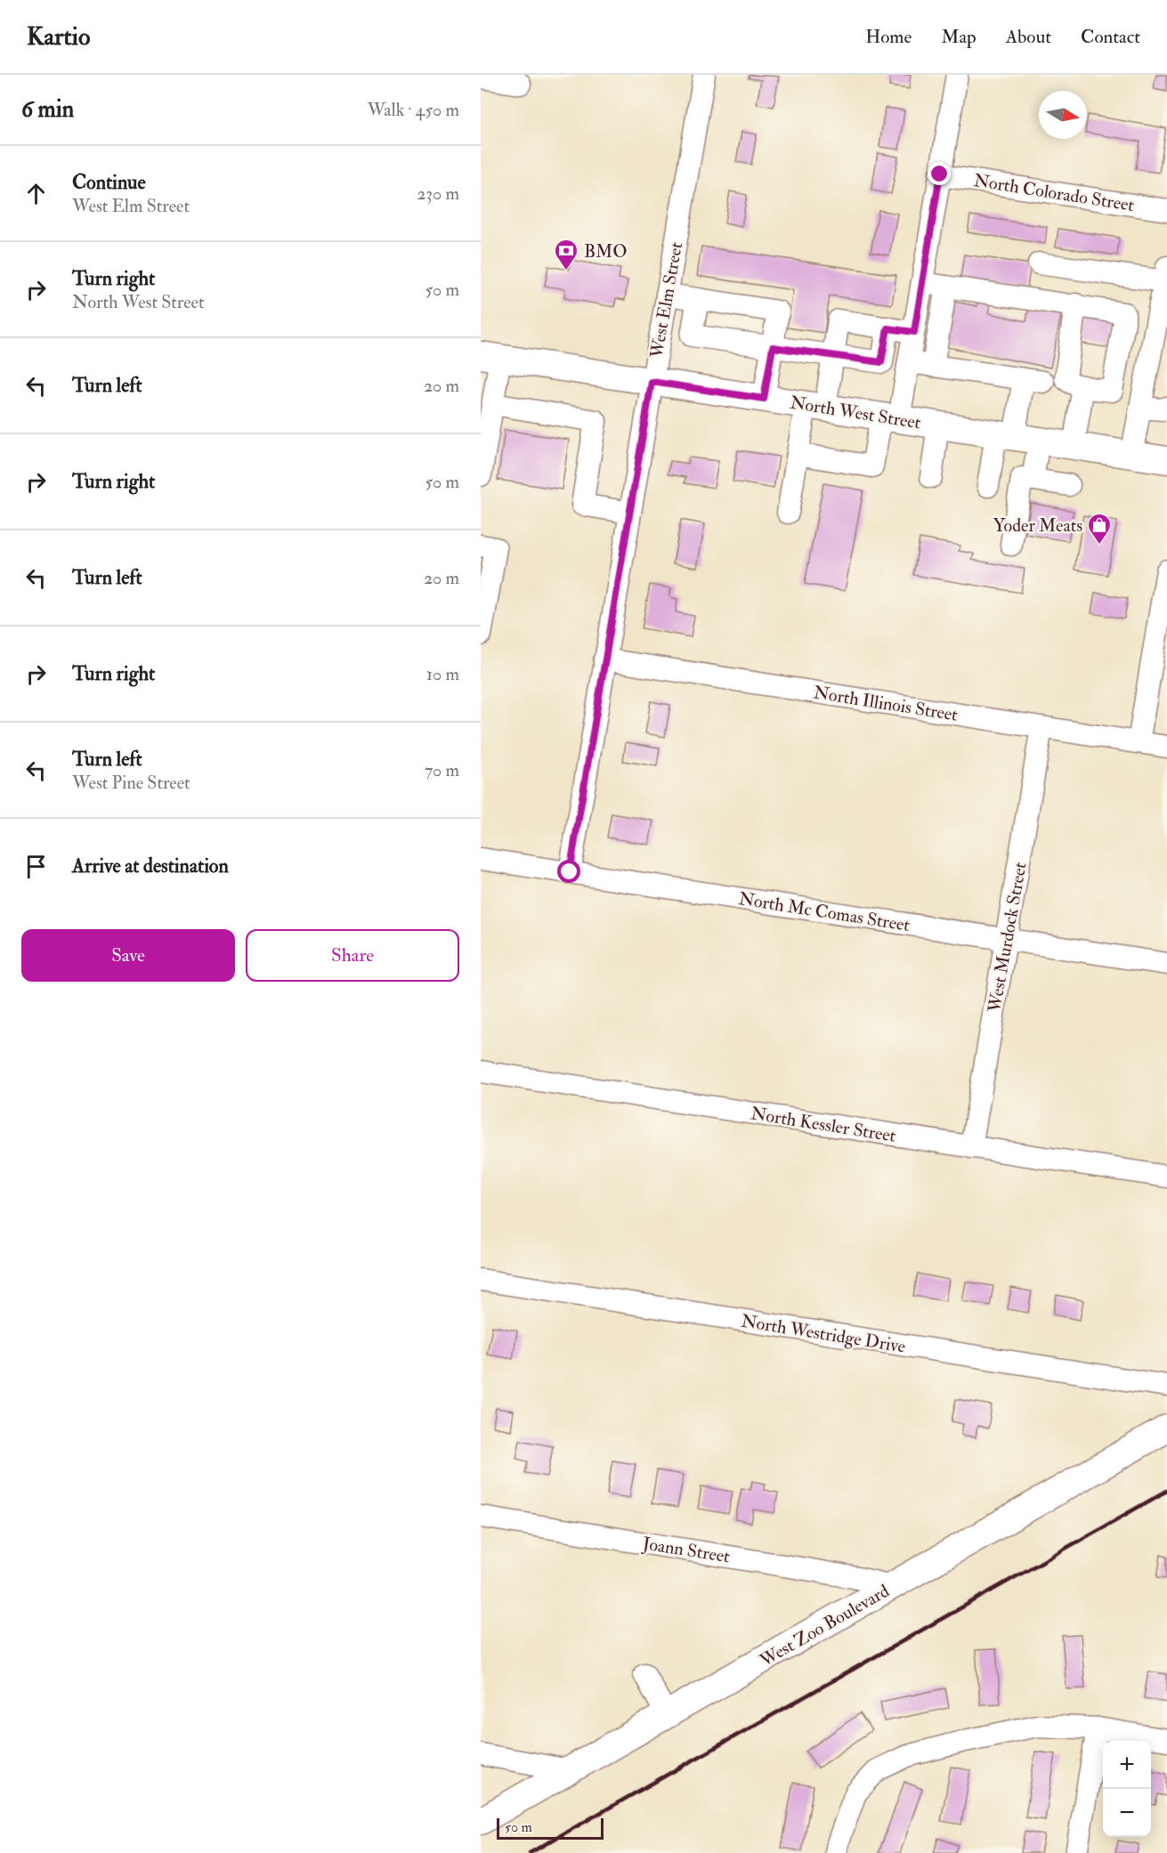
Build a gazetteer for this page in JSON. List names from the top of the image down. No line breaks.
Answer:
{"streets":{"main road":["North West Street","West Zoo Boulevard"],"street":["North Colorado Street","West Elm Street","North Illinois Street","North Mc Comas Street","West Murdock Street","North Kessler Street","North Westridge Drive","Joann Street"]},"crossings":[["West Elm Street","North West Street"],["West Elm Street","North Illinois Street"],["West Elm Street","North Mc Comas Street"],["North Illinois Street","West Murdock Street"],["North Mc Comas Street","West Murdock Street"],["West Murdock Street","North Kessler Street"],["Joann Street","West Zoo Boulevard"]],"places":{"bank":["BMO"],"shop":["Yoder Meats"]},"scale_bar":"50 m","north":"right","page":{"header":"Kartio","nav":["Home","Map","About","Contact"],"heading":["6 min","Walk · 450 m"],"list":[["Continue","West Elm Street","230 m"],["Turn right","North West Street","50 m"],["Turn left","20 m"],["Turn right","50 m"],["Turn left","20 m"],["Turn right","10 m"],["Turn left","West Pine Street","70 m"],"Arrive at destination"],"buttons":["Save","Share"],"map_buttons":["+","−"],"scale":"50 m"}}
